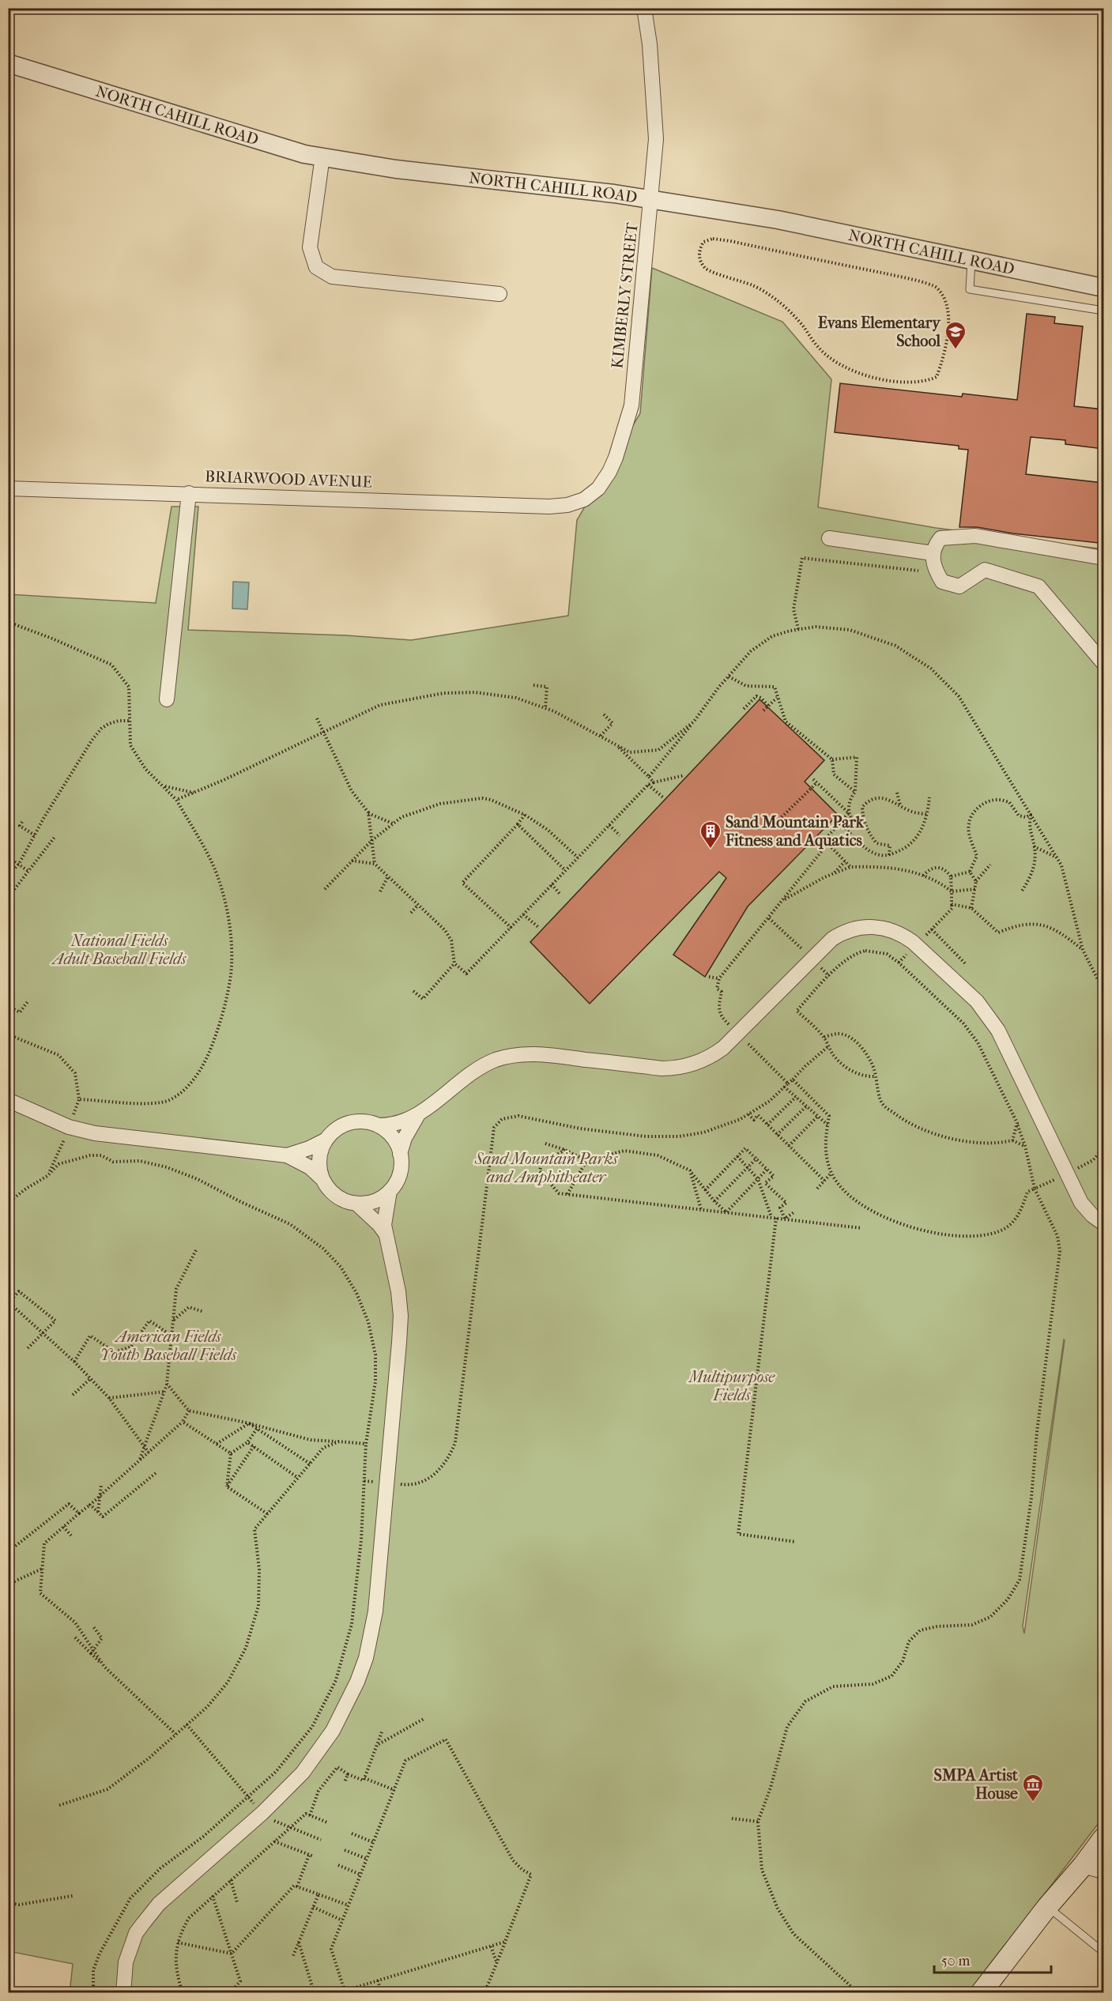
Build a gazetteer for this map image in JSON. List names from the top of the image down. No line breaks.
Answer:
{"streets":{"street":["NORTH CAHILL ROAD","KIMBERLY STREET","BRIARWOOD AVENUE"]},"crossings":[["NORTH CAHILL ROAD","KIMBERLY STREET"],["KIMBERLY STREET","BRIARWOOD AVENUE"]],"parks":["National Fields Adult Baseball Fields","Sand Mountain Parks and Amphitheater","American Fields Youth Baseball Fields","Multipurpose Fields"],"places":{"school or university":["Evans Elementary School"],"building":["Sand Mountain Park Fitness and Aquatics"],"museum":["SMPA Artist House"]},"scale_bar":"50 m"}
